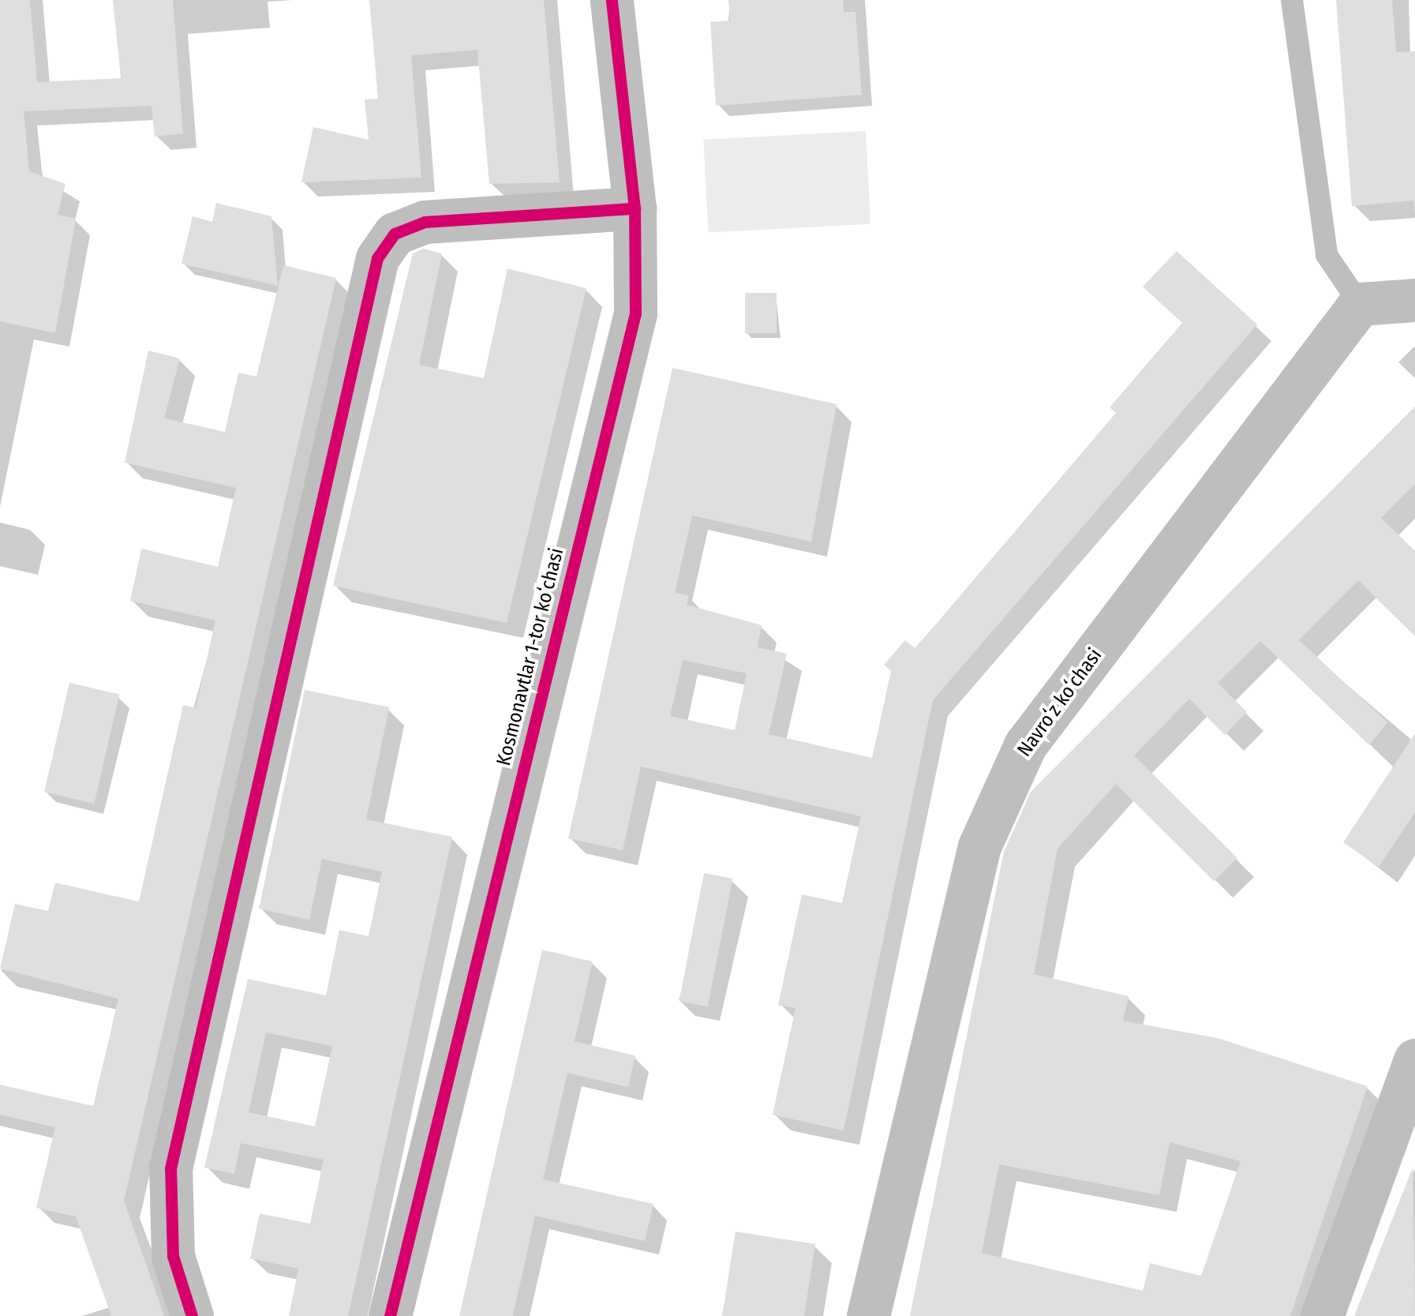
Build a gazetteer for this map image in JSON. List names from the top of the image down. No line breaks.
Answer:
{"streets":{"street":["Kosmonavtlar 1-tor koʻchasi","Navroʻz koʻchasi"]}}
